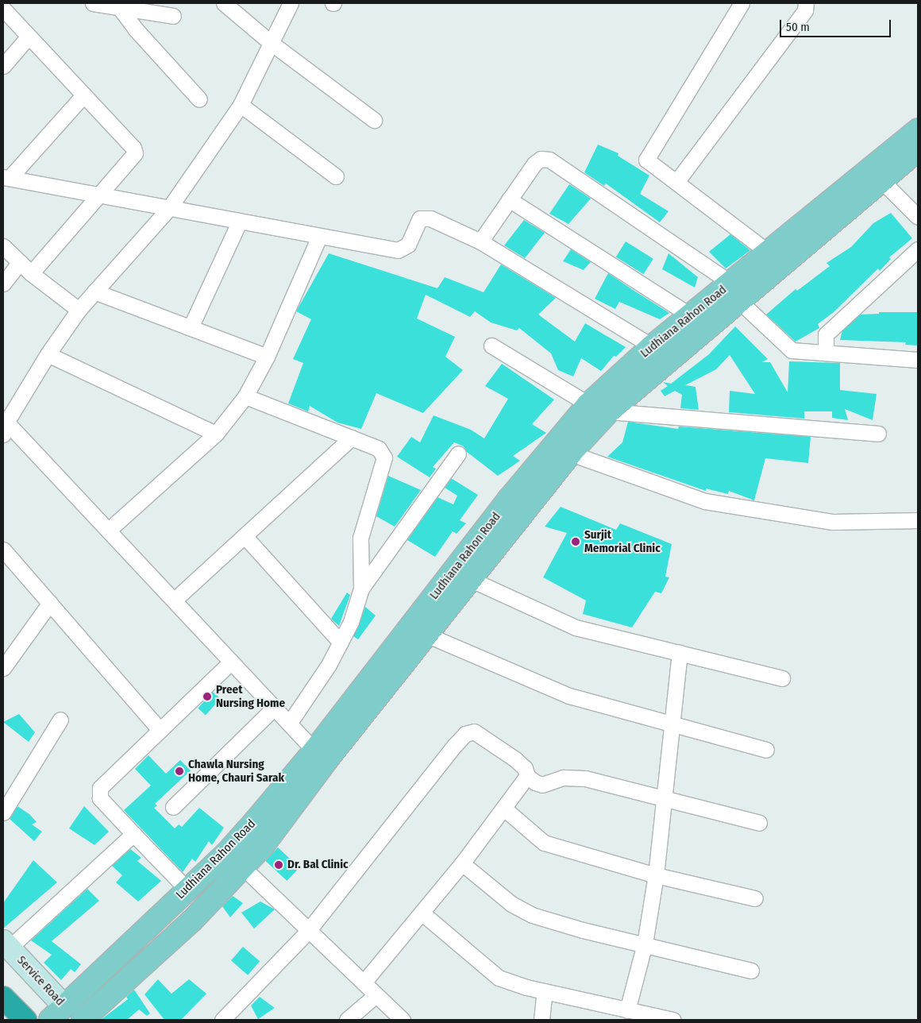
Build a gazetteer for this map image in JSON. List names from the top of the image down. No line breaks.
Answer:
{"streets":{"main road":["Ludhiana Rahon Road"],"street":["Service Road"]},"crossings":[["Ludhiana Rahon Road","Service Road"]],"places":["Surjit Memorial Clinic","Preet Nursing Home","Chawla Nursing Home, Chauri Sarak","Dr. Bal Clinic"],"scale_bar":"50 m"}
